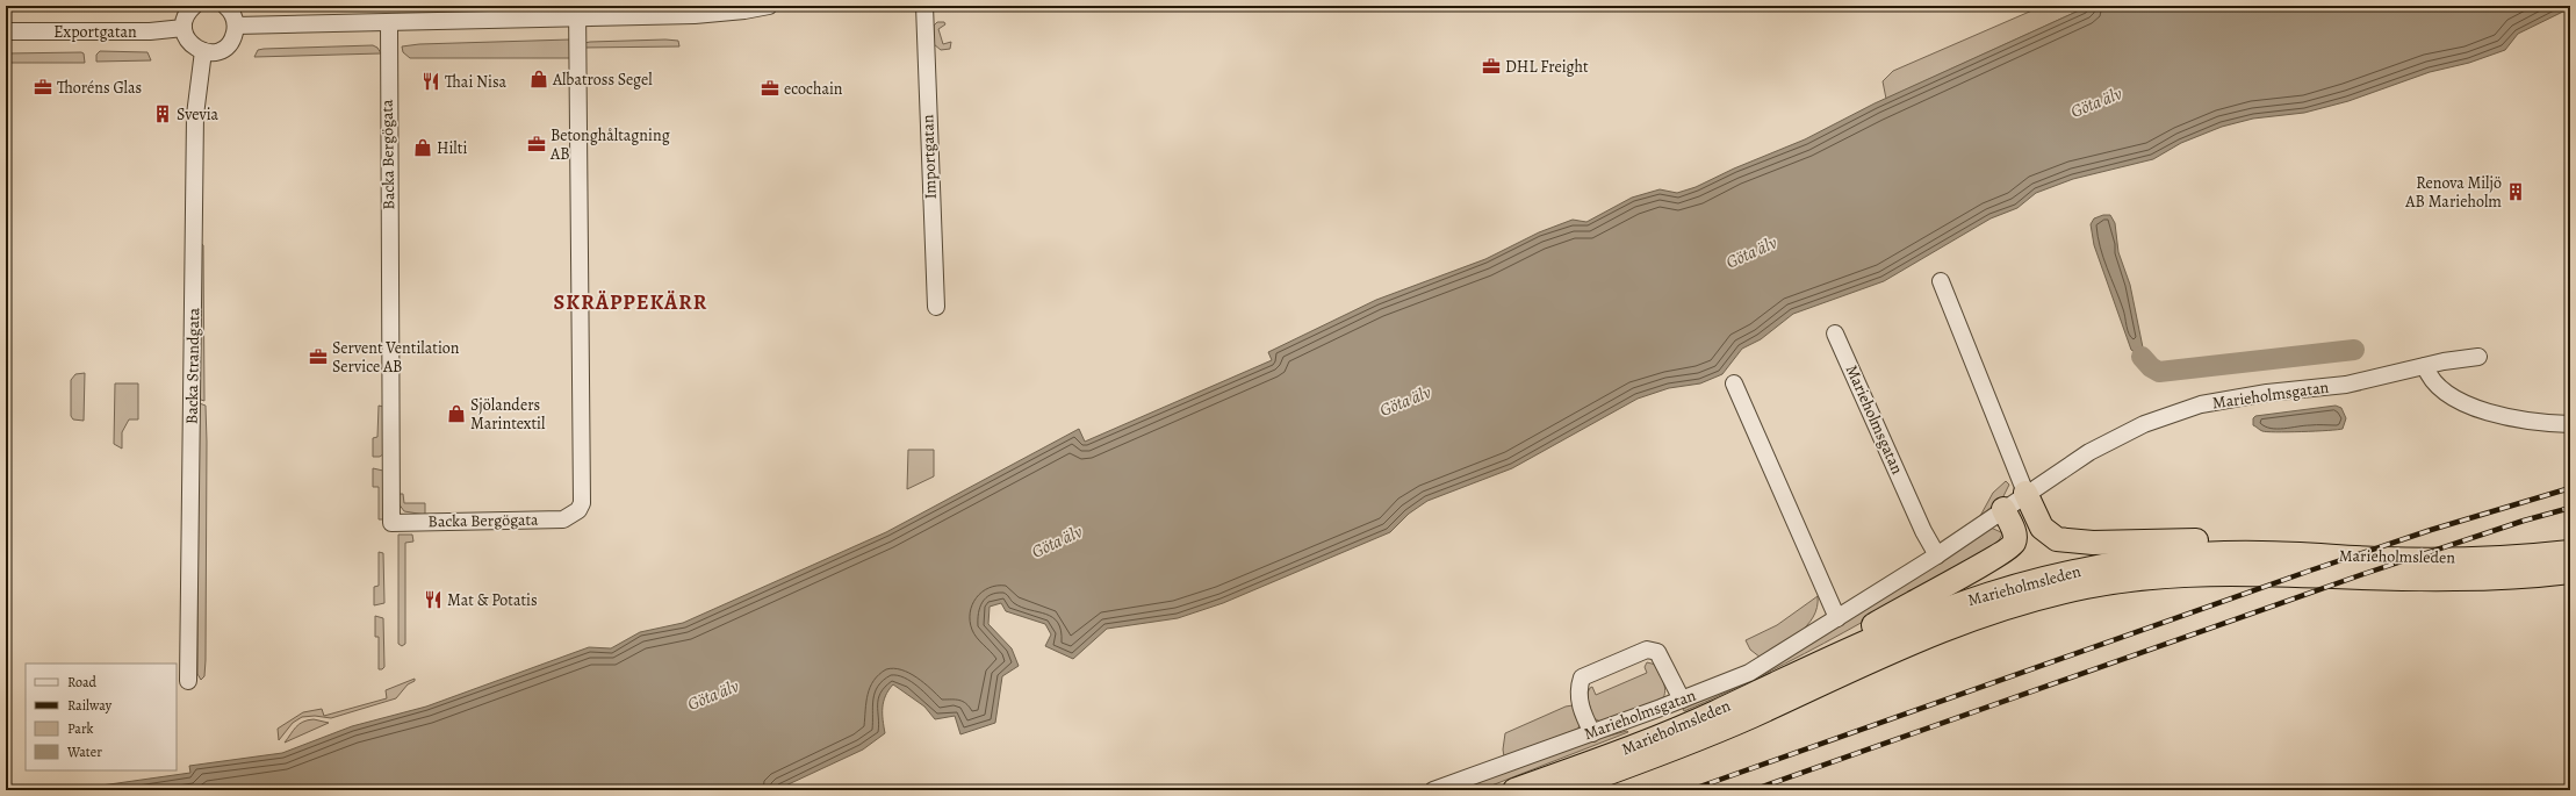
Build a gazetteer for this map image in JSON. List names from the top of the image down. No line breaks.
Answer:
{"streets":{"highway":["Marieholmsleden"],"street":["Exportgatan","Backa Bergögata","Importgatan","Backa Strandgata","Marieholmsgatan"]},"districts":["SKRÄPPEKÄRR"],"water":["Göta älv"],"places":{"office":["DHL Freight","Thoréns Glas","ecochain","Betonghåltagning AB","Servent Ventilation Service AB"],"shop":["Albatross Segel","Hilti","Sjölanders Marintextil"],"restaurant":["Thai Nisa","Mat & Potatis"],"building":["Svevia","Renova Miljö AB Marieholm"]},"legend":["Road","Railway","Park","Water"]}
